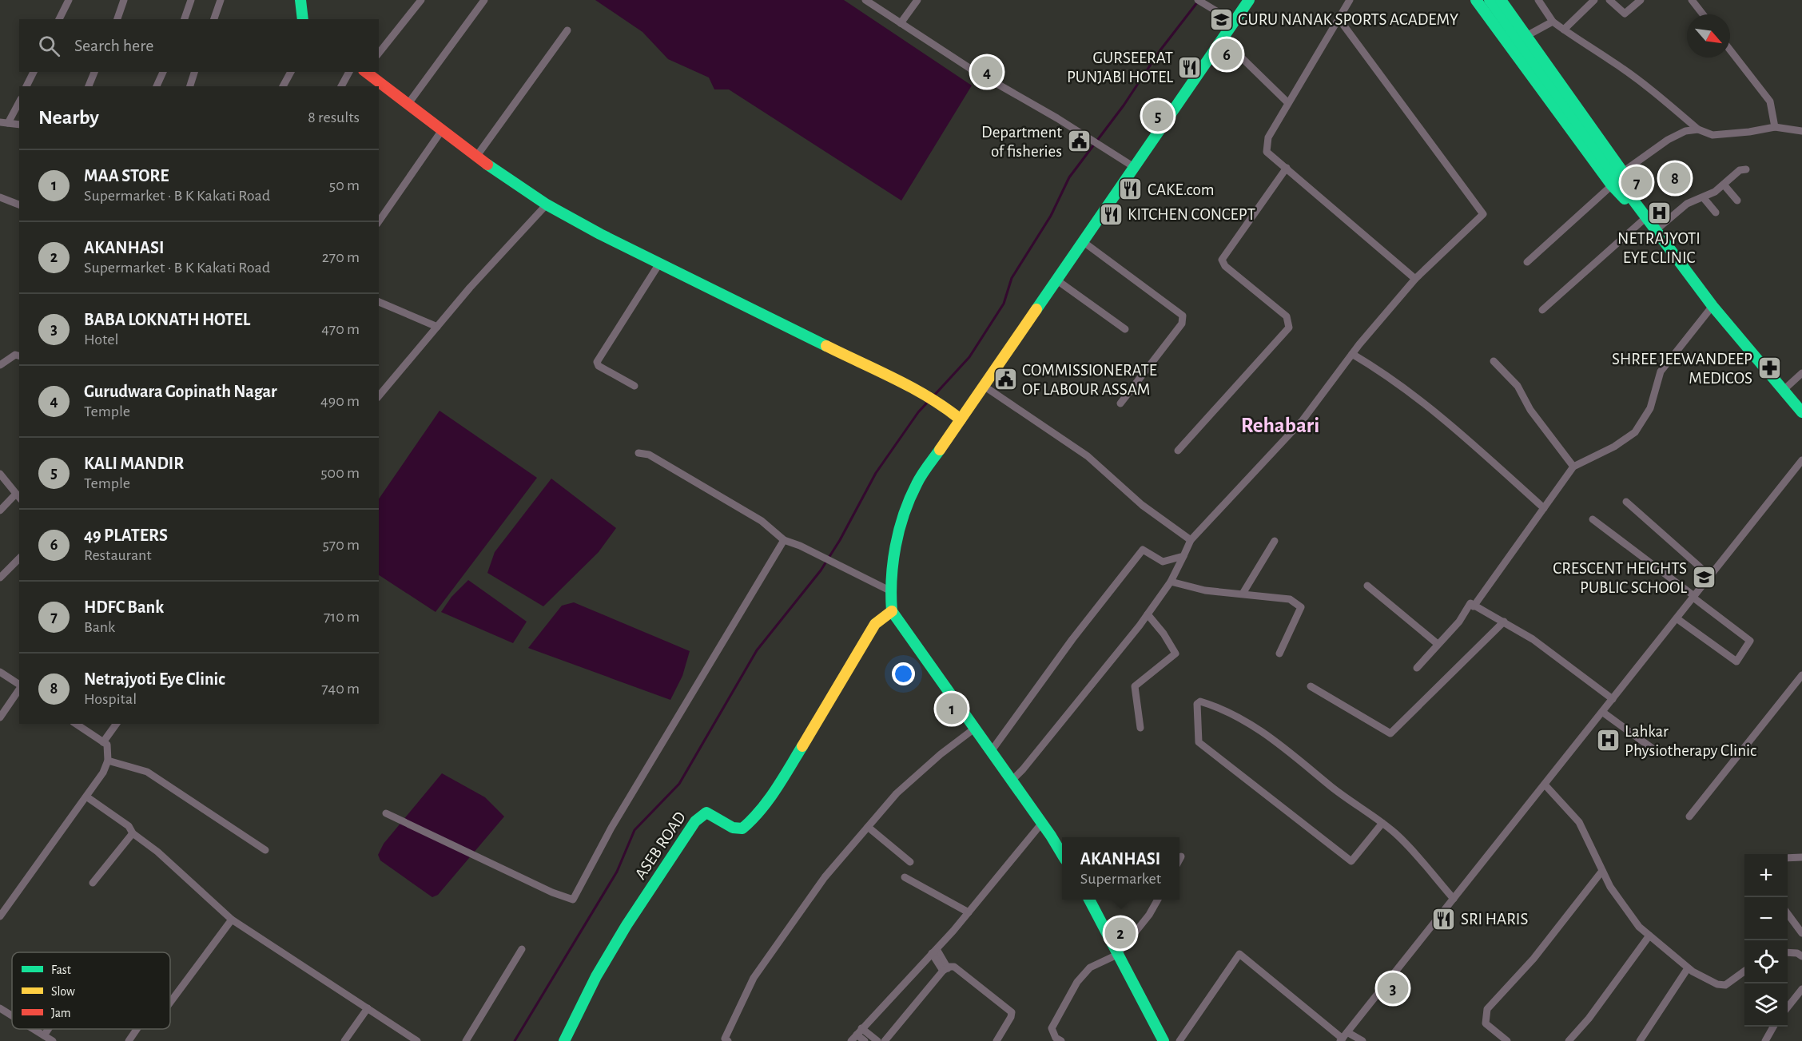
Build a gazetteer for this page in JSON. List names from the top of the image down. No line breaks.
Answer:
{"streets":{"main road":["ASEB ROAD"]},"districts":["Rehabari"],"places":{"school or university":["GURU NANAK SPORTS ACADEMY","CRESCENT HEIGHTS PUBLIC SCHOOL"],"restaurant":["GURSEERAT PUNJABI HOTEL","CAKE.com","KITCHEN CONCEPT","SRI HARIS"],"public building":["Department of fisheries","COMMISSIONERATE OF LABOUR ASSAM"],"hospital":["NETRAJYOTI EYE CLINIC","Lahkar Physiotherapy Clinic"],"pharmacy":["SHREE JEEWANDEEP MEDICOS"]},"legend":["Fast","Slow","Jam"],"north":"bottom right","page":{"search":"Search here","pins":["6","4","5","8","7","1","2","3"],"heading":["Nearby","8 results"],"list":[{"mark":"1","name":"MAA STORE","note":"Supermarket · B K Kakati Road","value":"50 m"},{"mark":"2","name":"AKANHASI","note":"Supermarket · B K Kakati Road","value":"270 m"},{"mark":"3","name":"BABA LOKNATH HOTEL","note":"Hotel","value":"470 m"},{"mark":"4","name":"Gurudwara Gopinath Nagar","note":"Temple","value":"490 m"},{"mark":"5","name":"KALI MANDIR","note":"Temple","value":"500 m"},{"mark":"6","name":"49 PLATERS","note":"Restaurant","value":"570 m"},{"mark":"7","name":"HDFC Bank","note":"Bank","value":"710 m"},{"mark":"8","name":"Netrajyoti Eye Clinic","note":"Hospital","value":"740 m"}],"popup":["AKANHASI","Supermarket"],"map_buttons":["+","−"]}}
